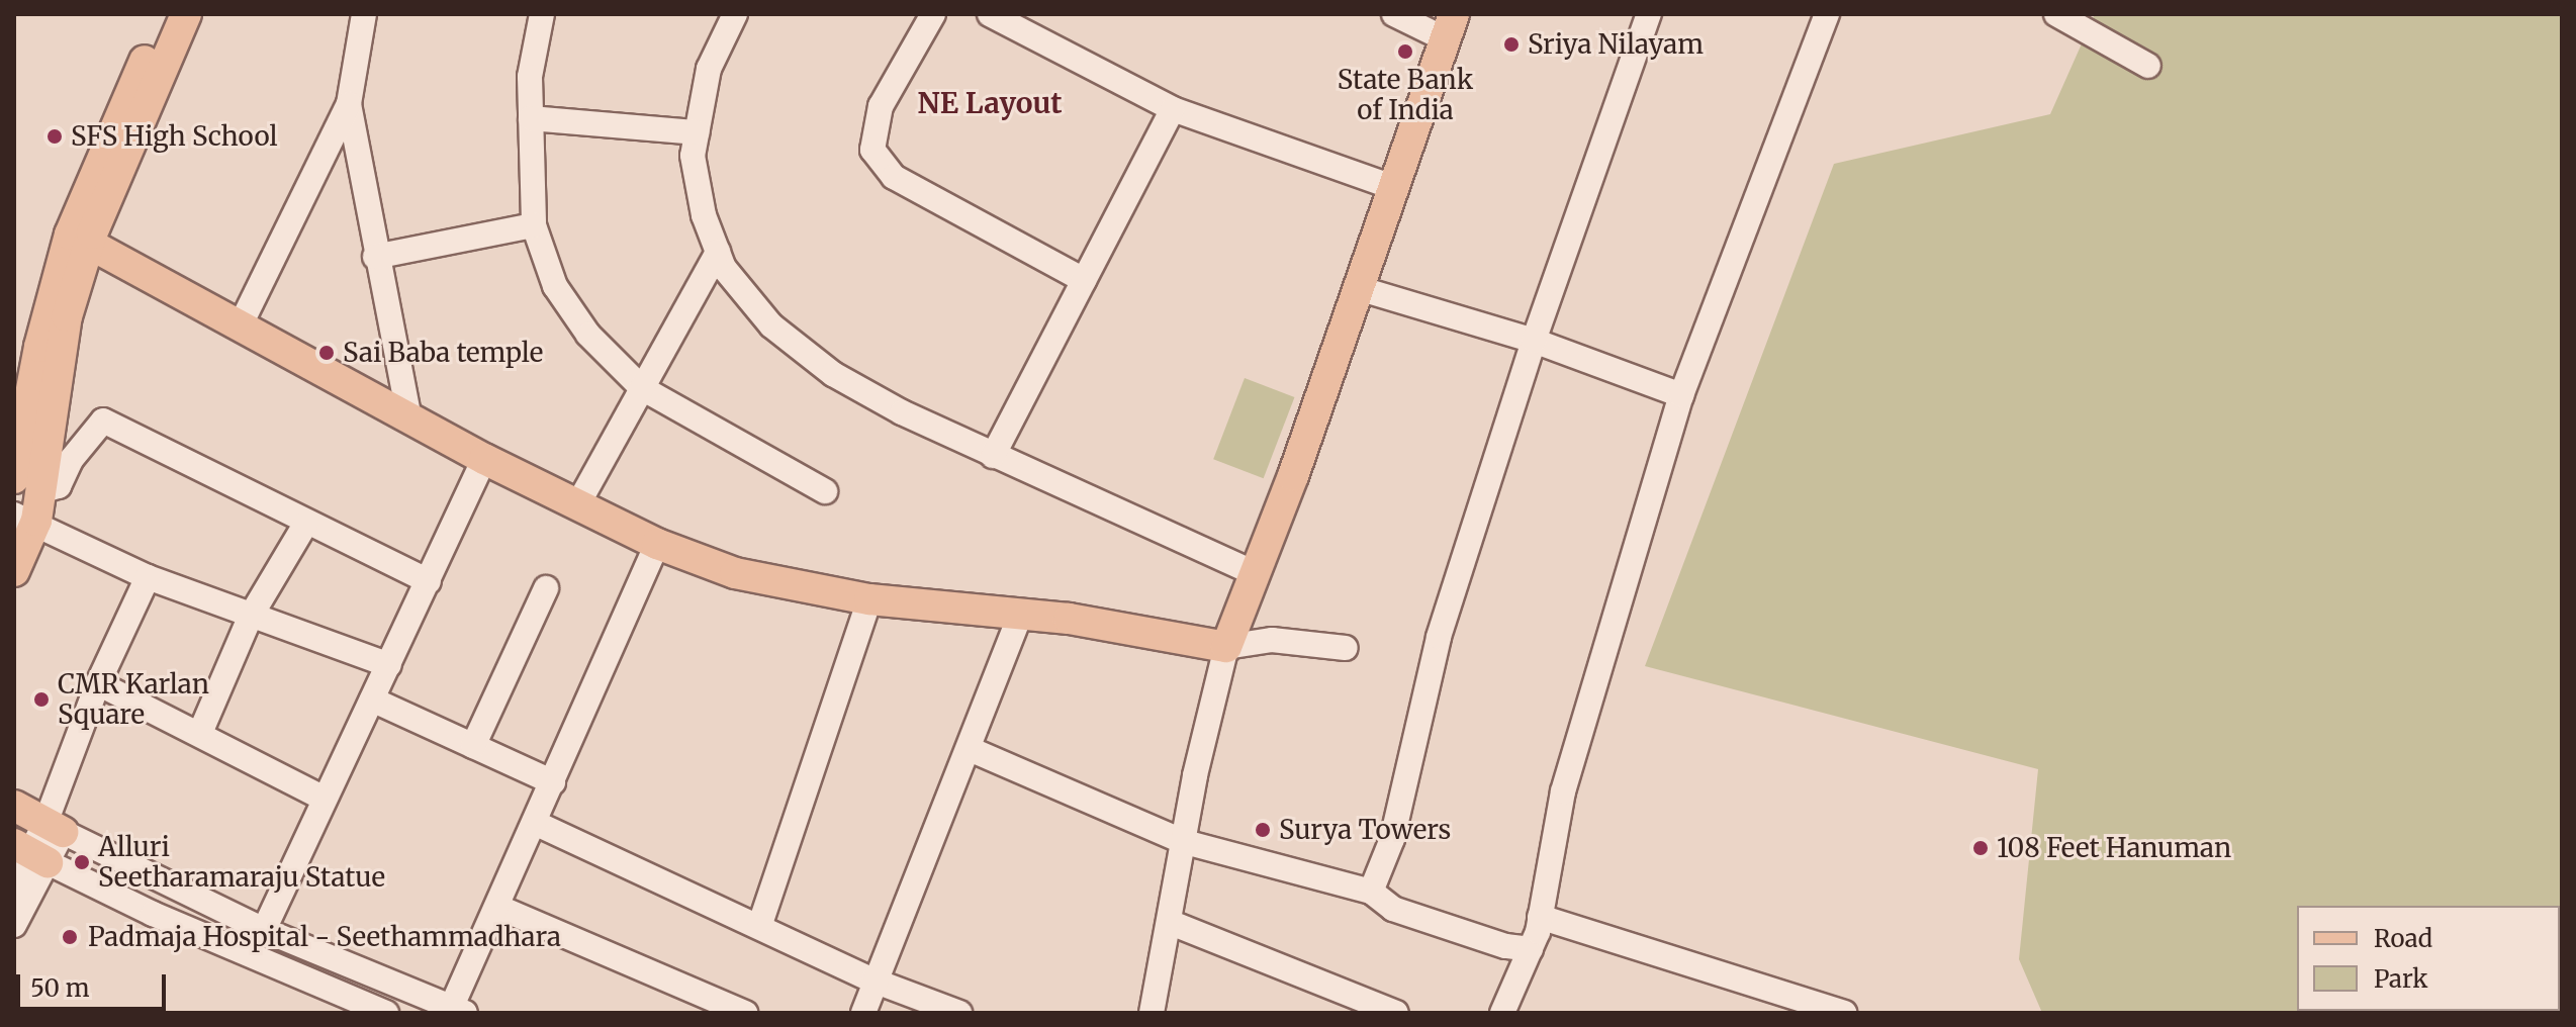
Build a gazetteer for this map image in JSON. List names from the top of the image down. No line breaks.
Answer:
{"districts":["NE Layout"],"places":["Sriya Nilayam","State Bank of India","SFS High School","Sai Baba temple","CMR Karlan Square","Surya Towers","108 Feet Hanuman","Alluri Seetharamaraju Statue","Padmaja Hospital - Seethammadhara"],"legend":["Road","Park"],"scale_bar":"50 m"}
